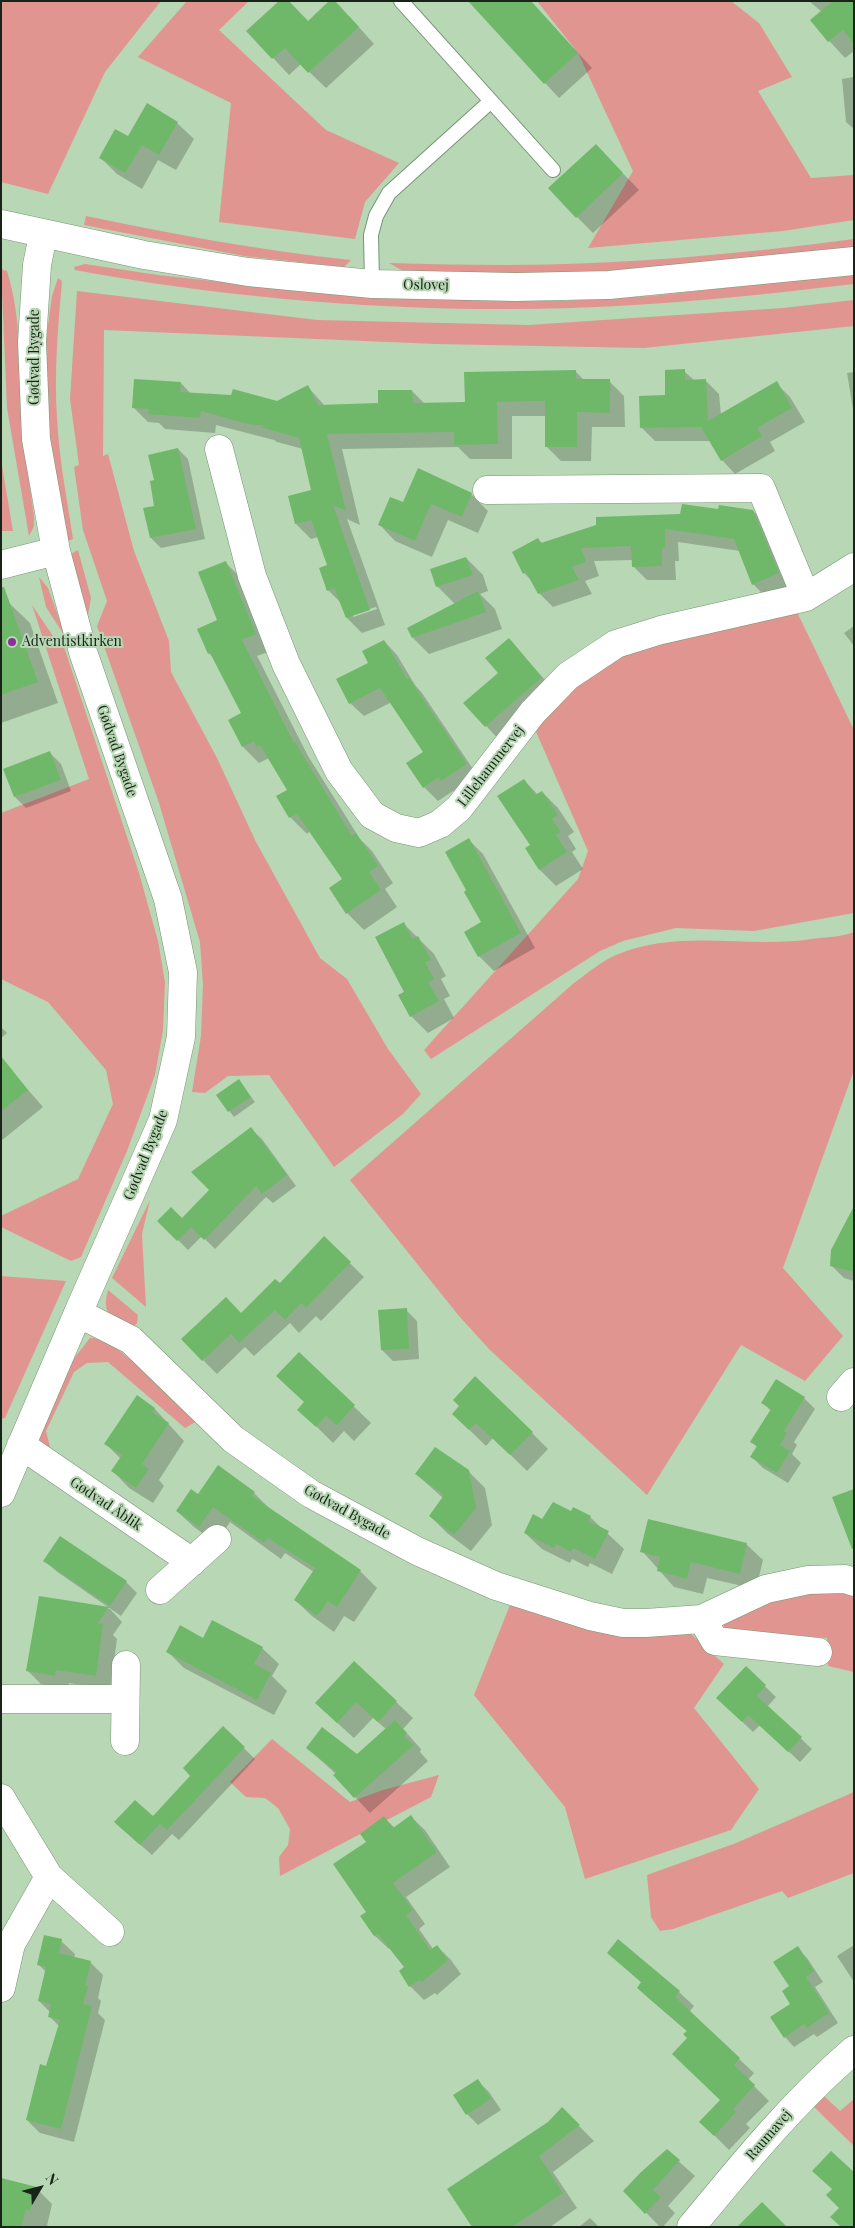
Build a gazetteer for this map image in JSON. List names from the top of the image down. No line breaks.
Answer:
{"streets":{"street":["Oslovej","Gødvad Bygade","Lillehammervej","Gødvad Åblik","Raumavej"]},"crossings":[["Oslovej","Gødvad Bygade"]],"places":["Adventistkirken"],"north":"top right"}
